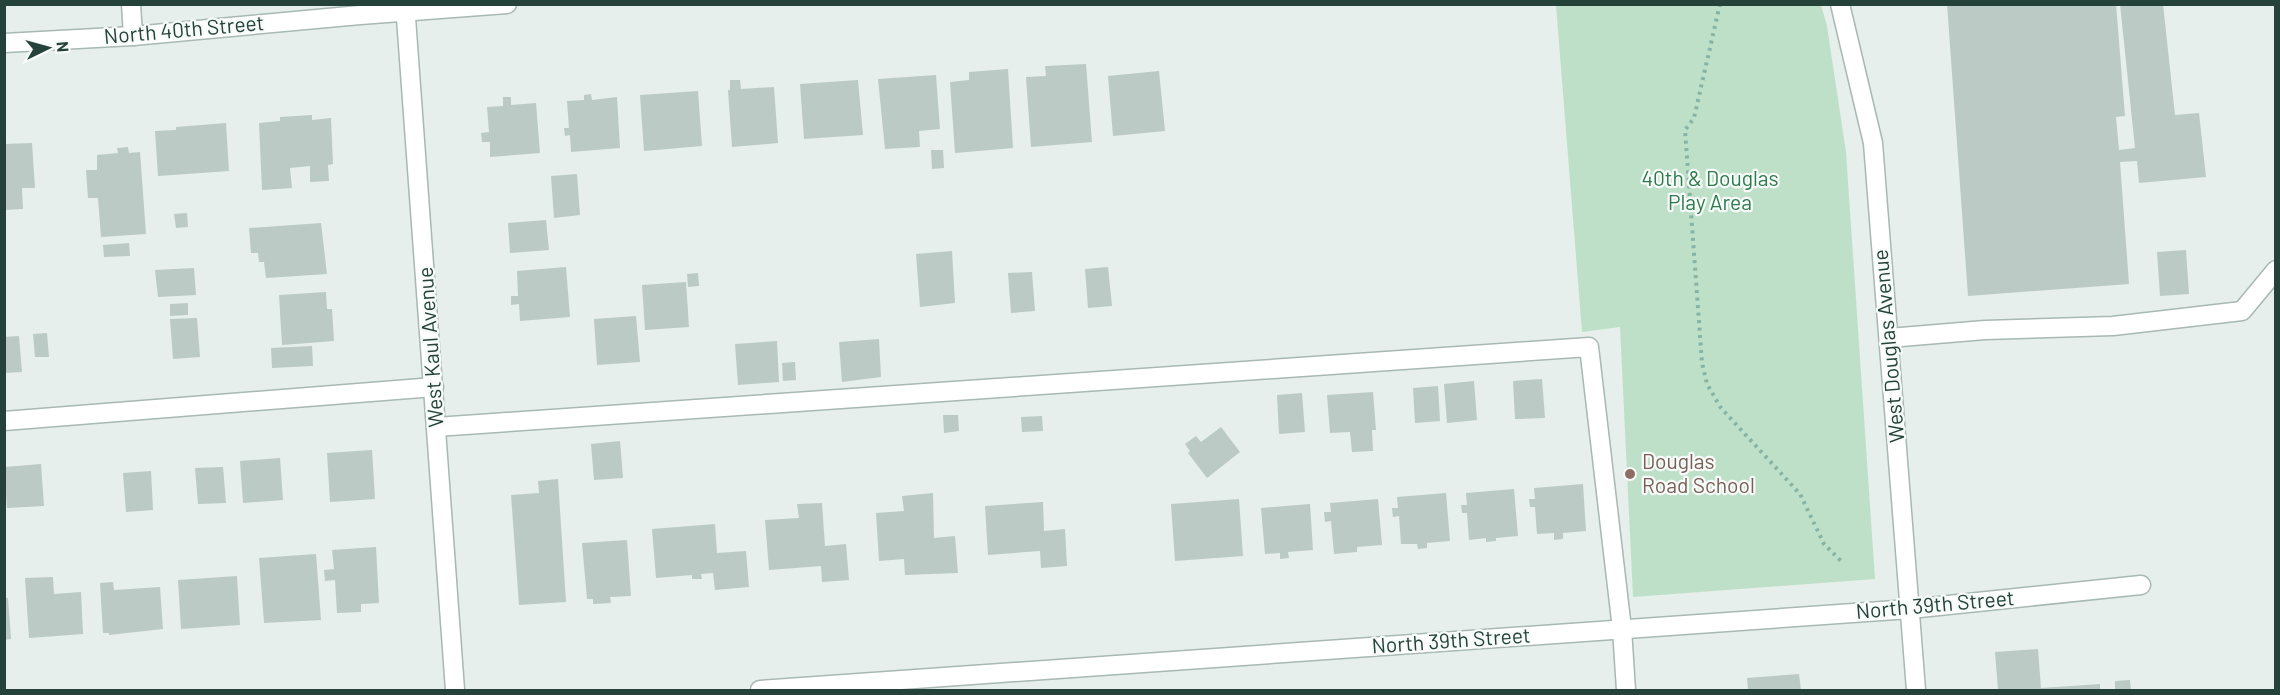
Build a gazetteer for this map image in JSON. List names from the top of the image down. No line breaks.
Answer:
{"streets":{"street":["North 40th Street","West Douglas Avenue","West Kaul Avenue","North 39th Street"]},"crossings":[["North 40th Street","West Kaul Avenue"],["West Douglas Avenue","North 39th Street"]],"parks":["40th & Douglas Play Area"],"places":["Douglas Road School"],"north":"right"}
